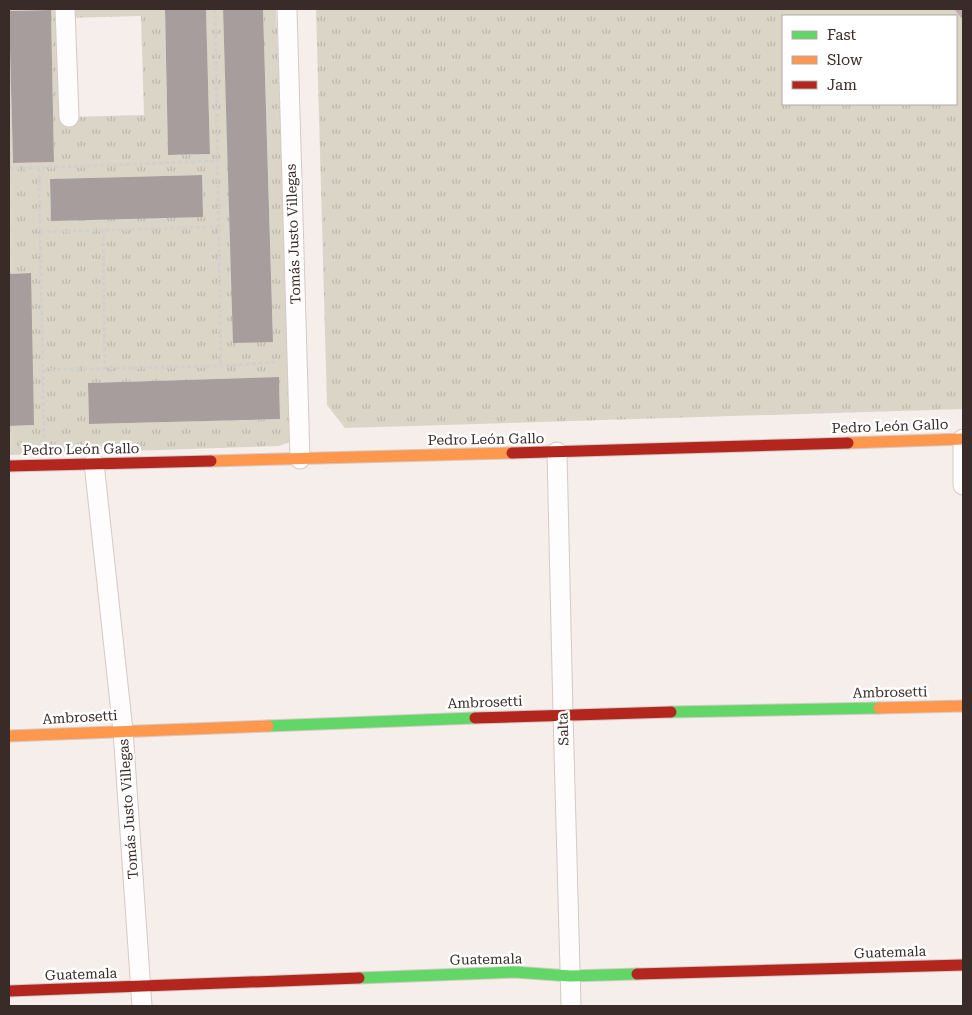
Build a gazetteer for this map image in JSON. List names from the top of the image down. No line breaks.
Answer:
{"streets":{"street":["Tomás Justo Villegas","Pedro León Gallo","Ambrosetti","Salta","Guatemala"]},"crossings":[["Tomás Justo Villegas","Pedro León Gallo"],["Tomás Justo Villegas","Ambrosetti"],["Tomás Justo Villegas","Guatemala"],["Pedro León Gallo","Salta"],["Ambrosetti","Salta"],["Salta","Guatemala"]],"legend":["Fast","Slow","Jam"]}
